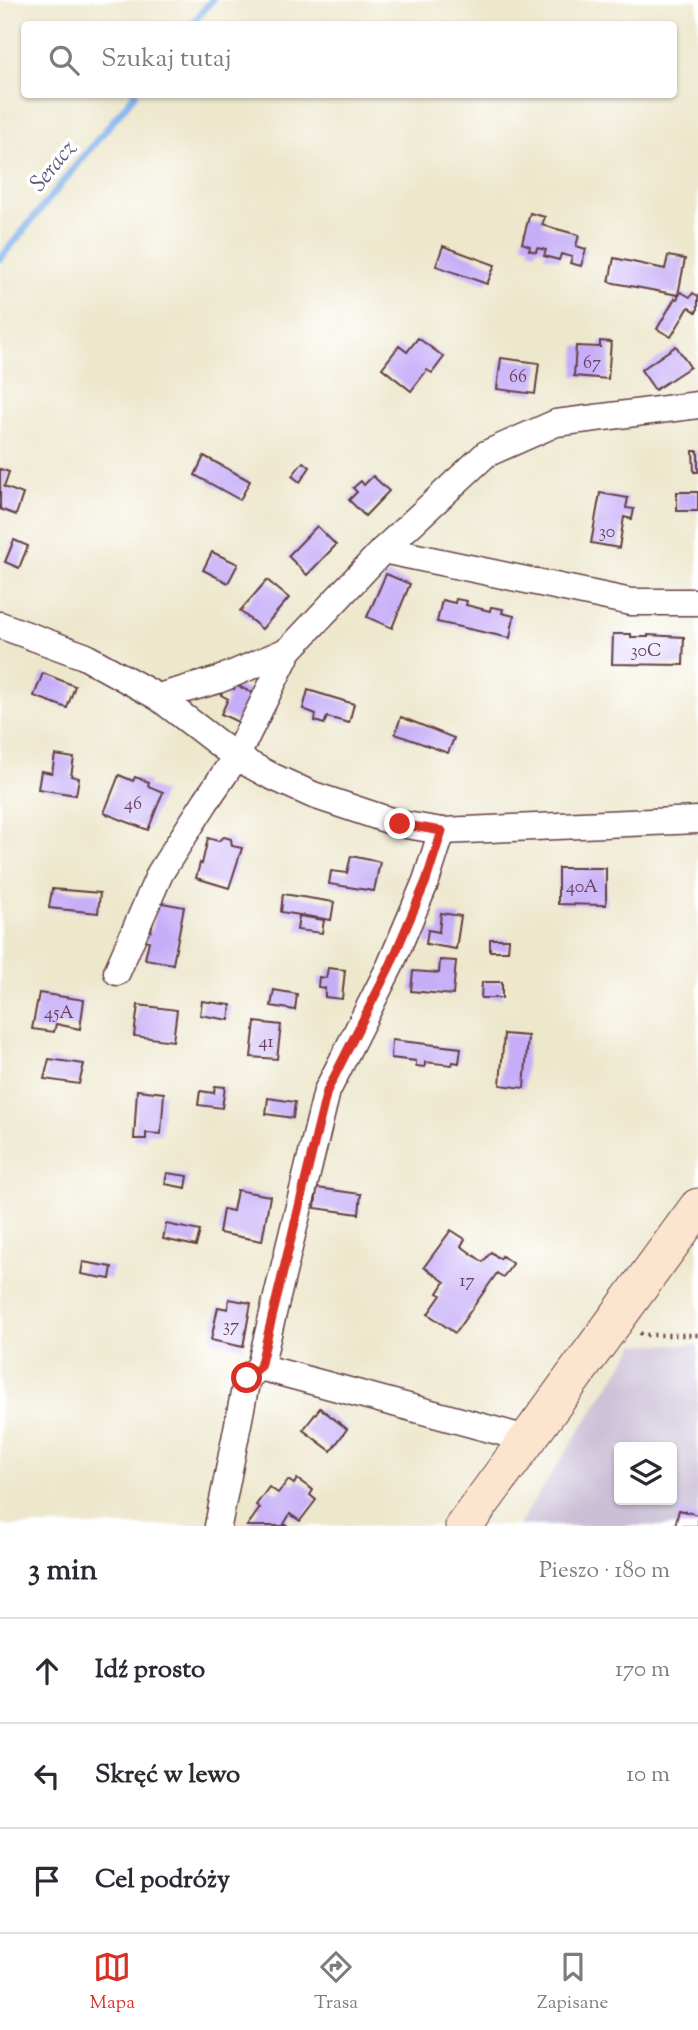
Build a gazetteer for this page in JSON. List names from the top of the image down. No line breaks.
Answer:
{"water":["Seracz"],"house_numbers":["67","66","30","30C","46","40A","45A","41","17","37"],"page":{"search":"Szukaj tutaj","heading":["3 min","Pieszo · 180 m"],"list":[["Idź prosto","170 m"],["Skręć w lewo","10 m"],"Cel podróży"],"nav":["Mapa","Trasa","Zapisane"]}}
